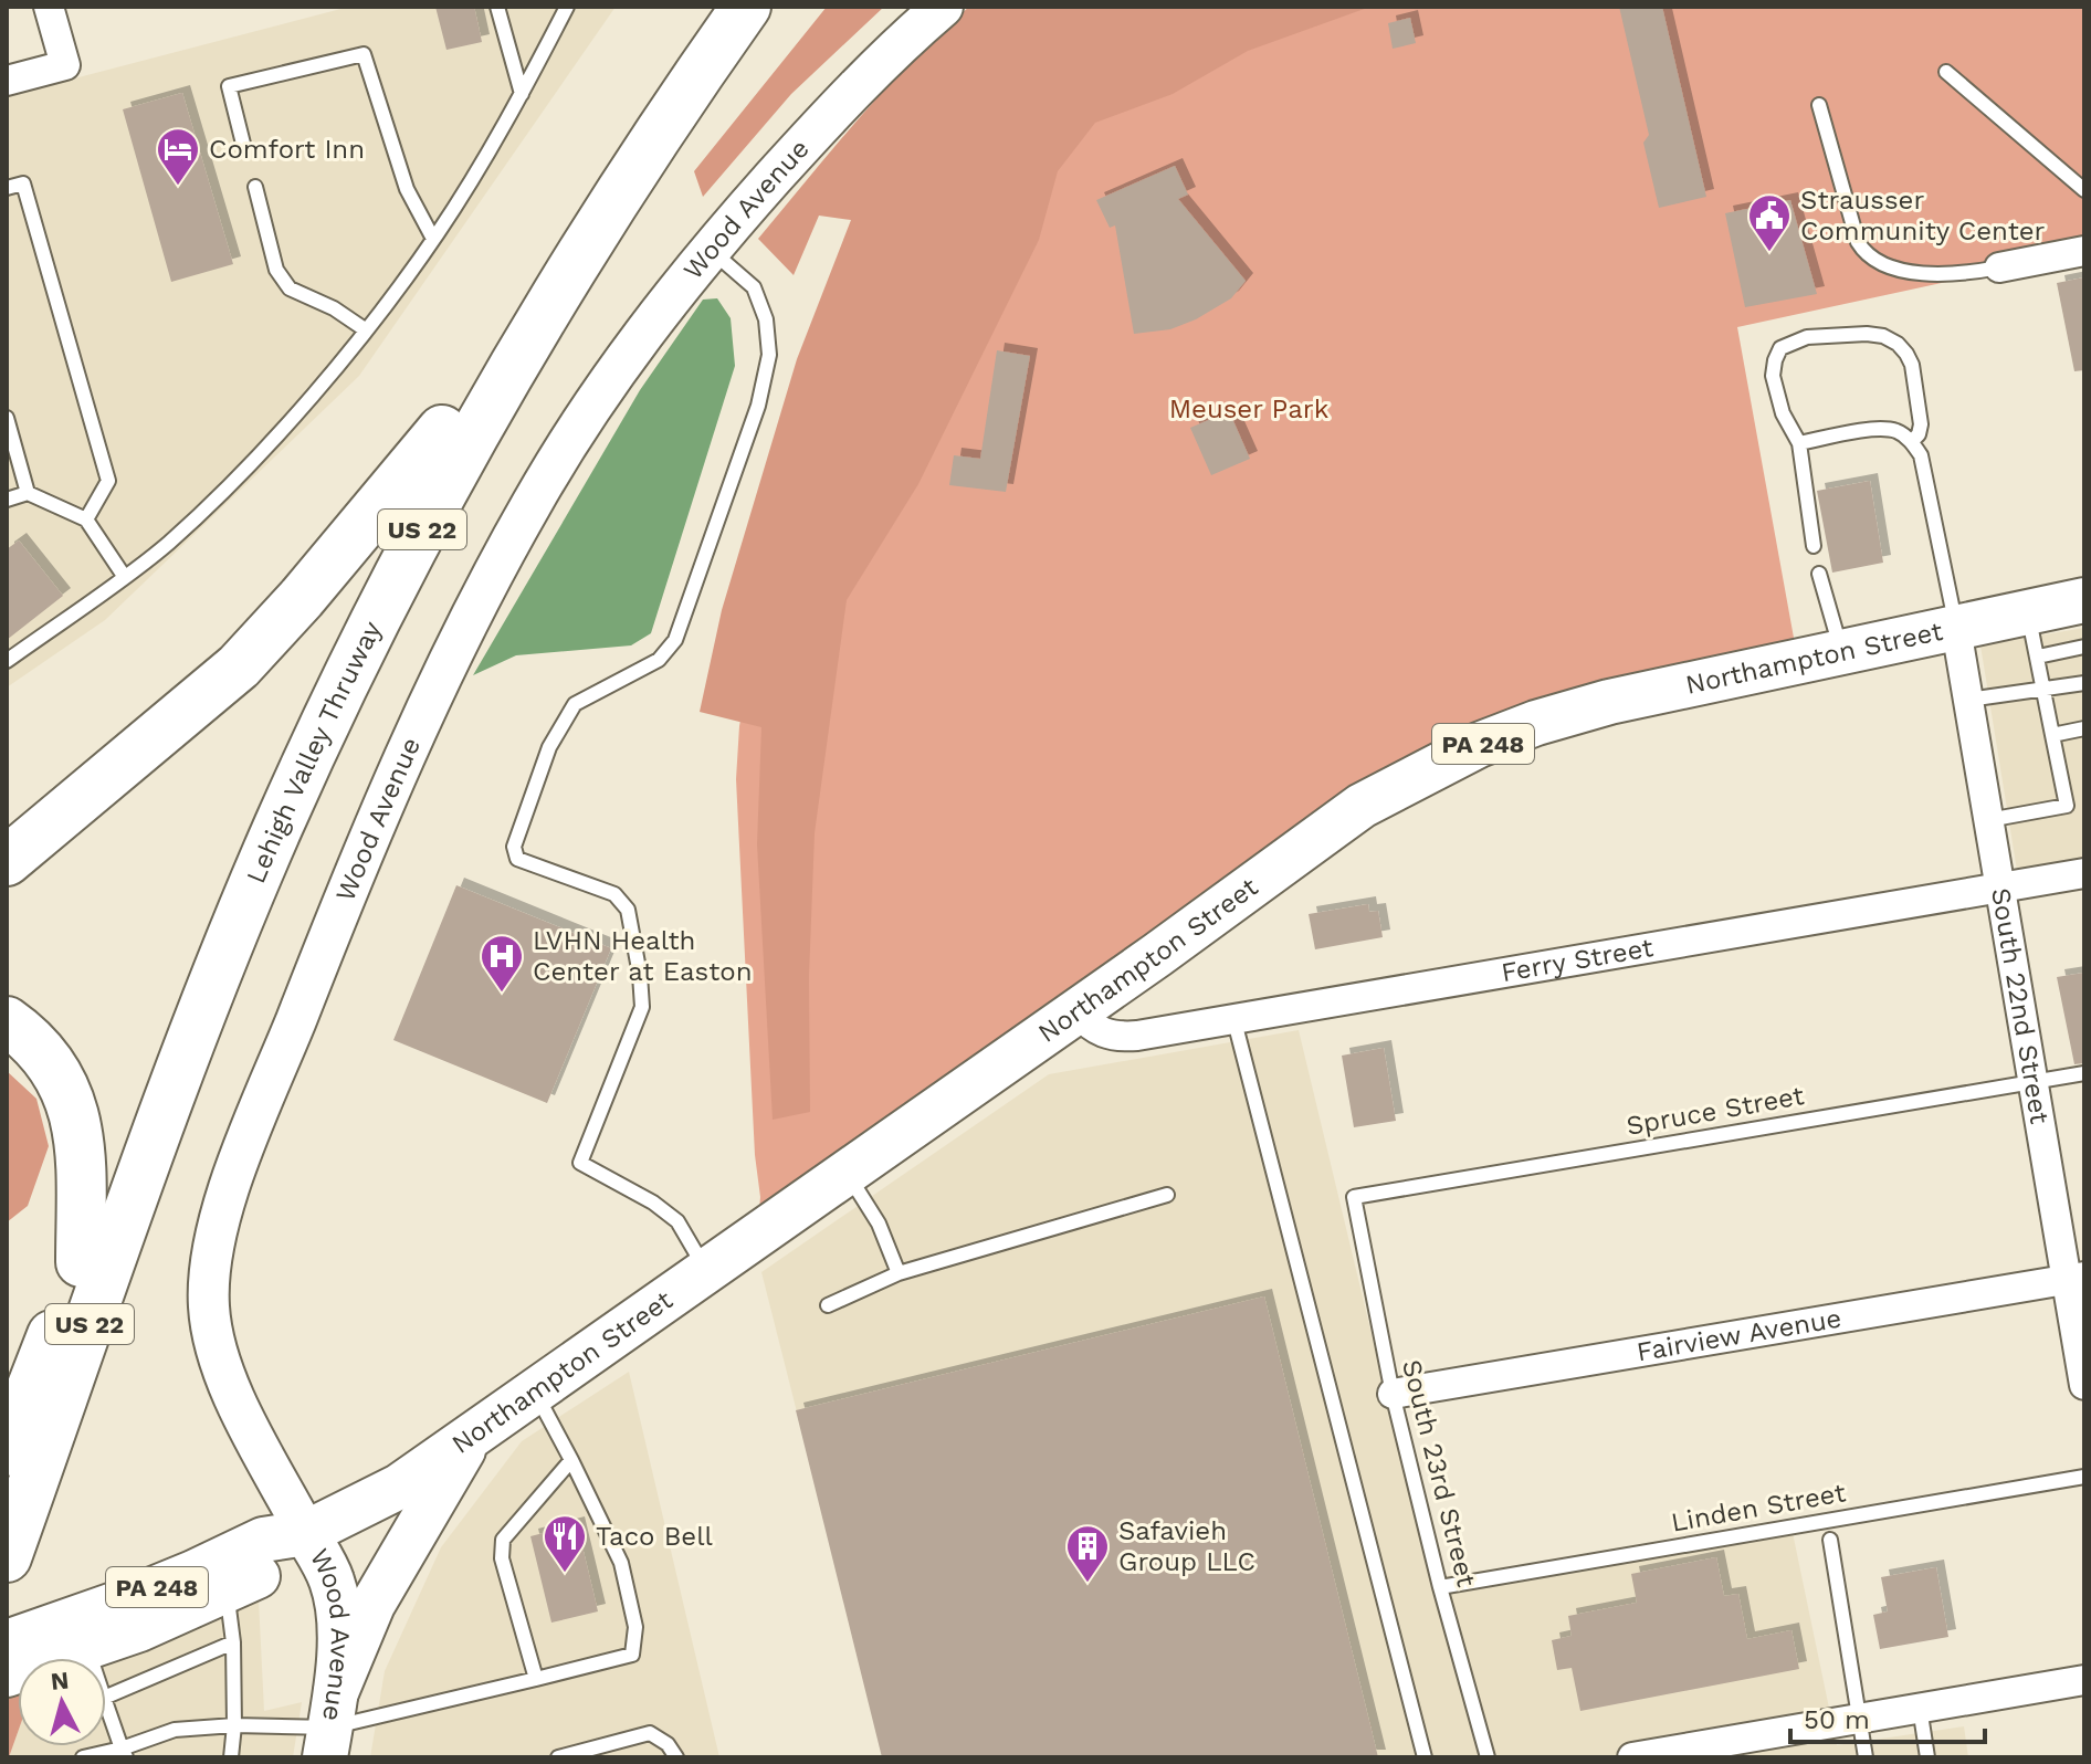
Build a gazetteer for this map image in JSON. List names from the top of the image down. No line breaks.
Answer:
{"streets":{"highway":["US 22","Lehigh Valley Thruway"],"main road":["Wood Avenue","Northampton Street","PA 248"],"street":["Ferry Street","South 22nd Street","Fairview Avenue"],"lane":["Spruce Street","South 23rd Street","Linden Street"]},"crossings":[["Wood Avenue","Northampton Street"],["Northampton Street","Ferry Street"],["Northampton Street","South 22nd Street"],["Ferry Street","South 22nd Street"],["South 22nd Street","Spruce Street"],["South 22nd Street","Fairview Avenue"],["Spruce Street","South 23rd Street"],["Fairview Avenue","South 23rd Street"],["South 23rd Street","Linden Street"]],"parks":["Meuser Park"],"places":{"hotel":["Comfort Inn"],"public building":["Strausser Community Center"],"hospital":["LVHN Health Center at Easton"],"restaurant":["Taco Bell"],"building":["Safavieh Group LLC"]},"scale_bar":"50 m","north":"top"}
